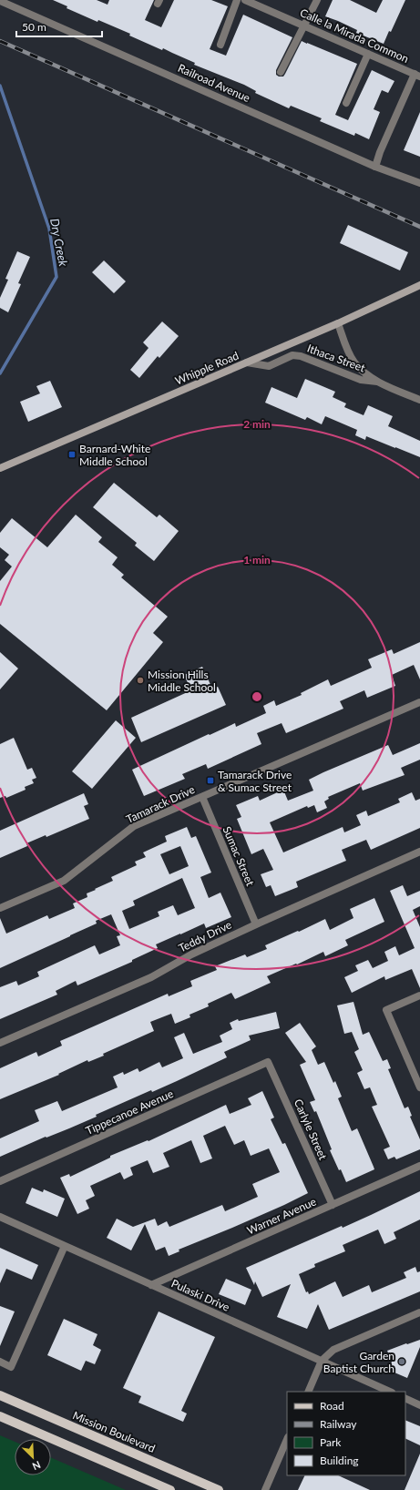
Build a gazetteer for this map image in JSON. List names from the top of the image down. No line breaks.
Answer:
{"streets":{"main road":["Whipple Road","Mission Boulevard"],"street":["Calle la Mirada Common","Railroad Avenue","Ithaca Street","Tamarack Drive","Sumac Street","Teddy Drive","Tippecanoe Avenue","Carlyle Street","Warner Avenue","Pulaski Drive"]},"crossings":[["Calle la Mirada Common","Railroad Avenue"],["Ithaca Street","Whipple Road"],["Tamarack Drive","Sumac Street"],["Sumac Street","Teddy Drive"],["Tippecanoe Avenue","Carlyle Street"],["Carlyle Street","Warner Avenue"],["Warner Avenue","Pulaski Drive"]],"water":["Dry Creek"],"places":{"transit":["Barnard-White Middle School","Tamarack Drive & Sumac Street"],"other":["Mission Hills Middle School","Garden Baptist Church"]},"legend":["Road","Railway","Park","Building"],"scale_bar":"50 m","north":"bottom right","rings":["2 min","1 min"]}
